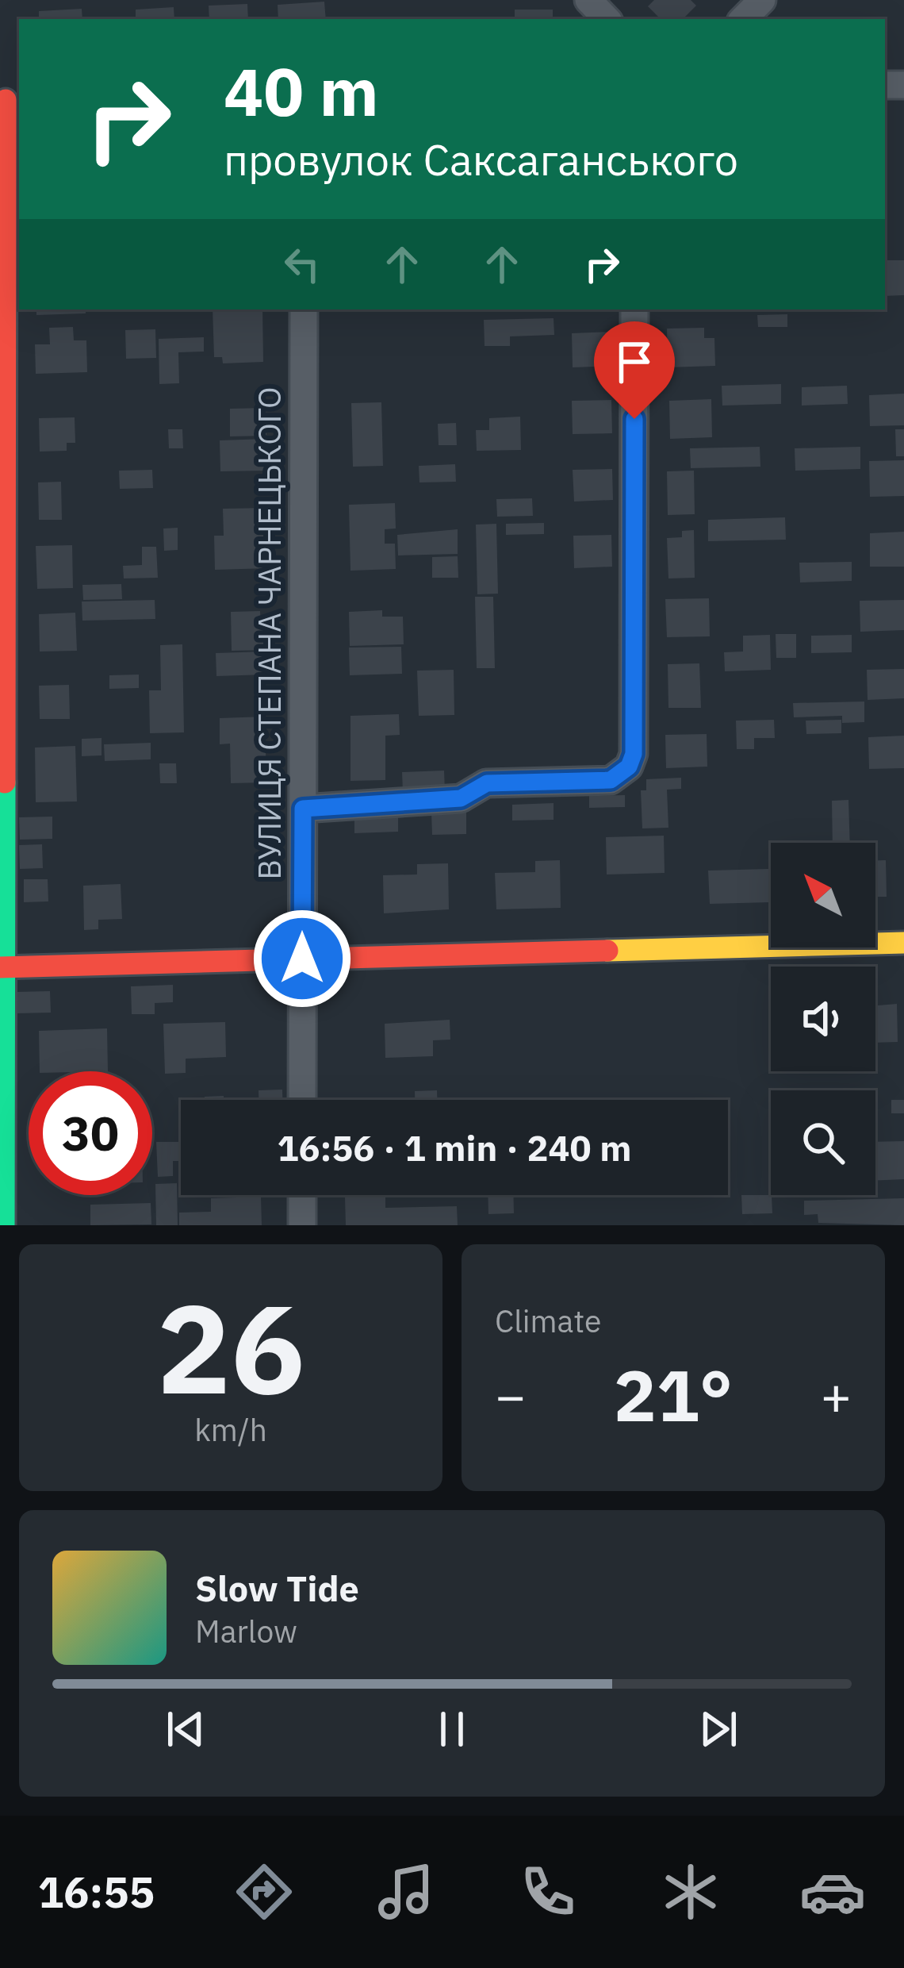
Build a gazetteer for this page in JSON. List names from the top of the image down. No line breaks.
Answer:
{"streets":{"street":["ВУЛИЦЯ СТЕПАНА ЧАРНЕЦЬКОГО"]},"north":"top left","page":{"turn":["40 m","провулок Саксаганського"],"limit":"30","trip":"16:56 · 1 min · 240 m","tile":[["26","km/h"],"Climate"],"heat":["−","21°","+"],"song":["Slow Tide","Marlow"],"tabs":"16:55"}}
